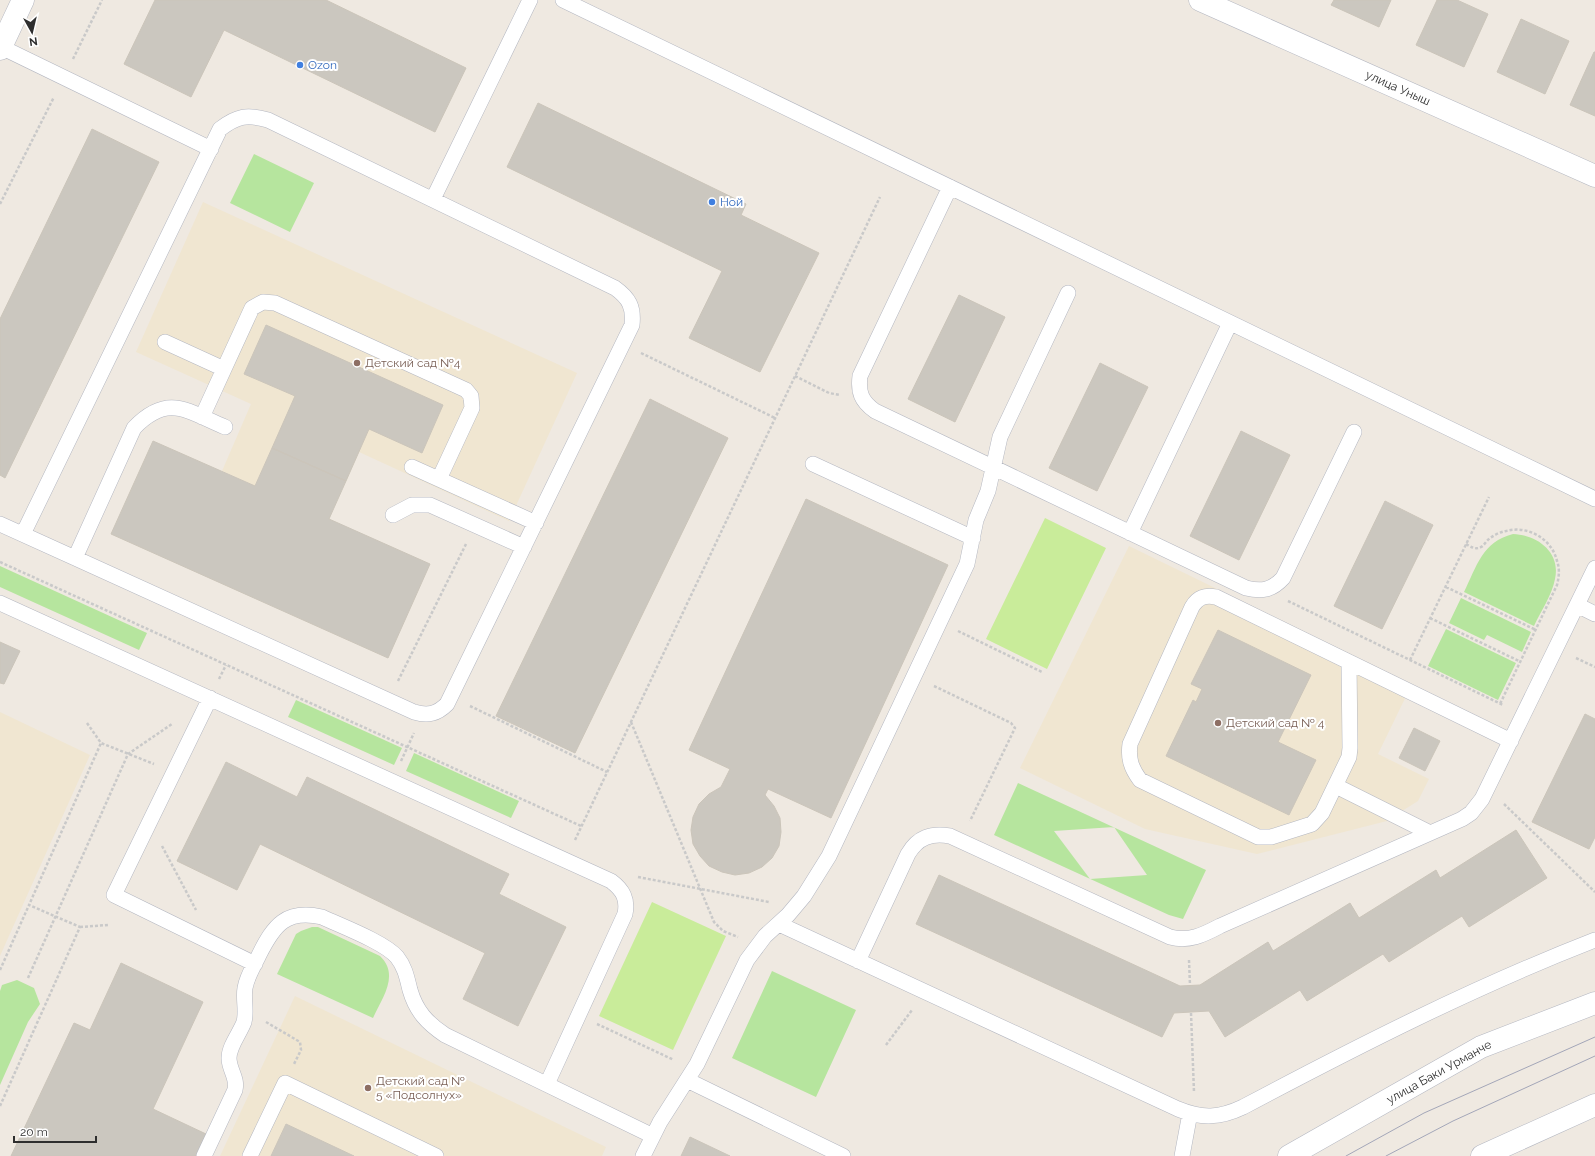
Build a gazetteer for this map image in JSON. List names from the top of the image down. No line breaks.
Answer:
{"streets":{"street":["улица Уныш","улица Баки Урманче"]},"places":["Ozon","Ной","Детский сад №4","Детский сад № 4","Детский сад № 5 «Подсолнух»"],"scale_bar":"20 m","north":"bottom"}
